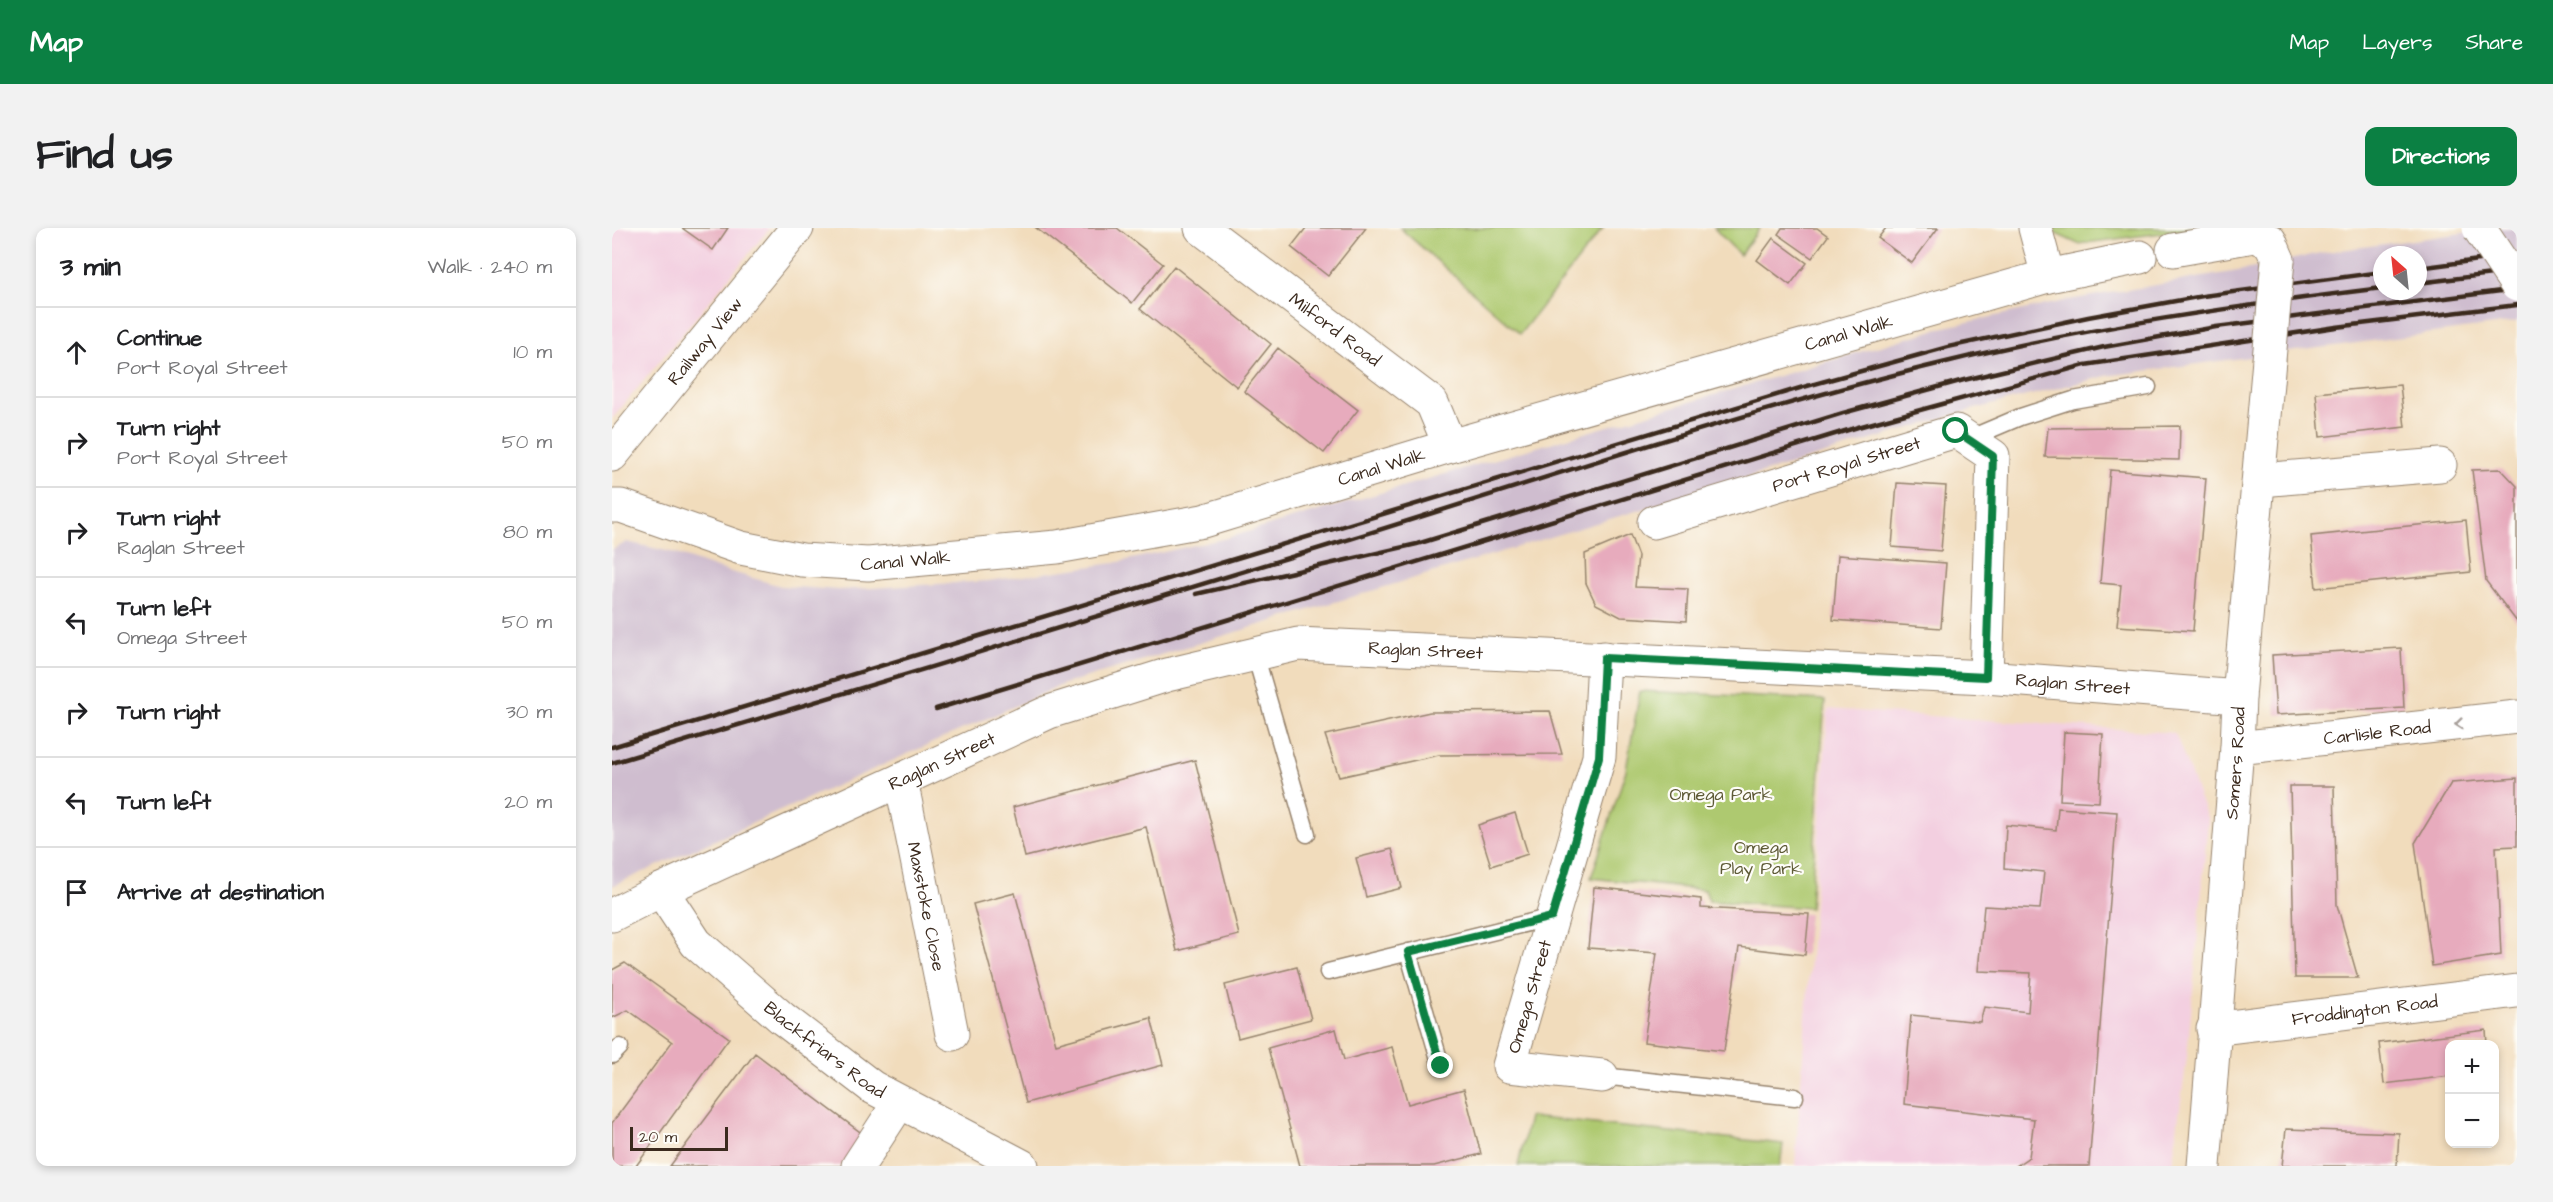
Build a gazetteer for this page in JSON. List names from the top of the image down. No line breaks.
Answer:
{"streets":{"street":["Milford Road","Canal Walk","Railway View","Port Royal Street","Raglan Street","Carlisle Road","Somers Road","Maxstoke Close","Omega Street","Froddington Road","Blackfriars Road"]},"crossings":[["Milford Road","Canal Walk"],["Port Royal Street","Raglan Street"],["Raglan Street","Somers Road"],["Raglan Street","Maxstoke Close"],["Raglan Street","Omega Street"],["Raglan Street","Blackfriars Road"],["Carlisle Road","Somers Road"],["Somers Road","Froddington Road"]],"parks":["Omega Park","Omega Play Park"],"scale_bar":"20 m","north":"top left","page":{"header":"Map","nav":["Map","Layers","Share"],"title":"Find us","buttons":"Directions","heading":["3 min","Walk · 240 m"],"list":[["Continue","Port Royal Street","10 m"],["Turn right","Port Royal Street","50 m"],["Turn right","Raglan Street","80 m"],["Turn left","Omega Street","50 m"],["Turn right","30 m"],["Turn left","20 m"],"Arrive at destination"],"map_buttons":["+","−"],"scale":"20 m"}}
